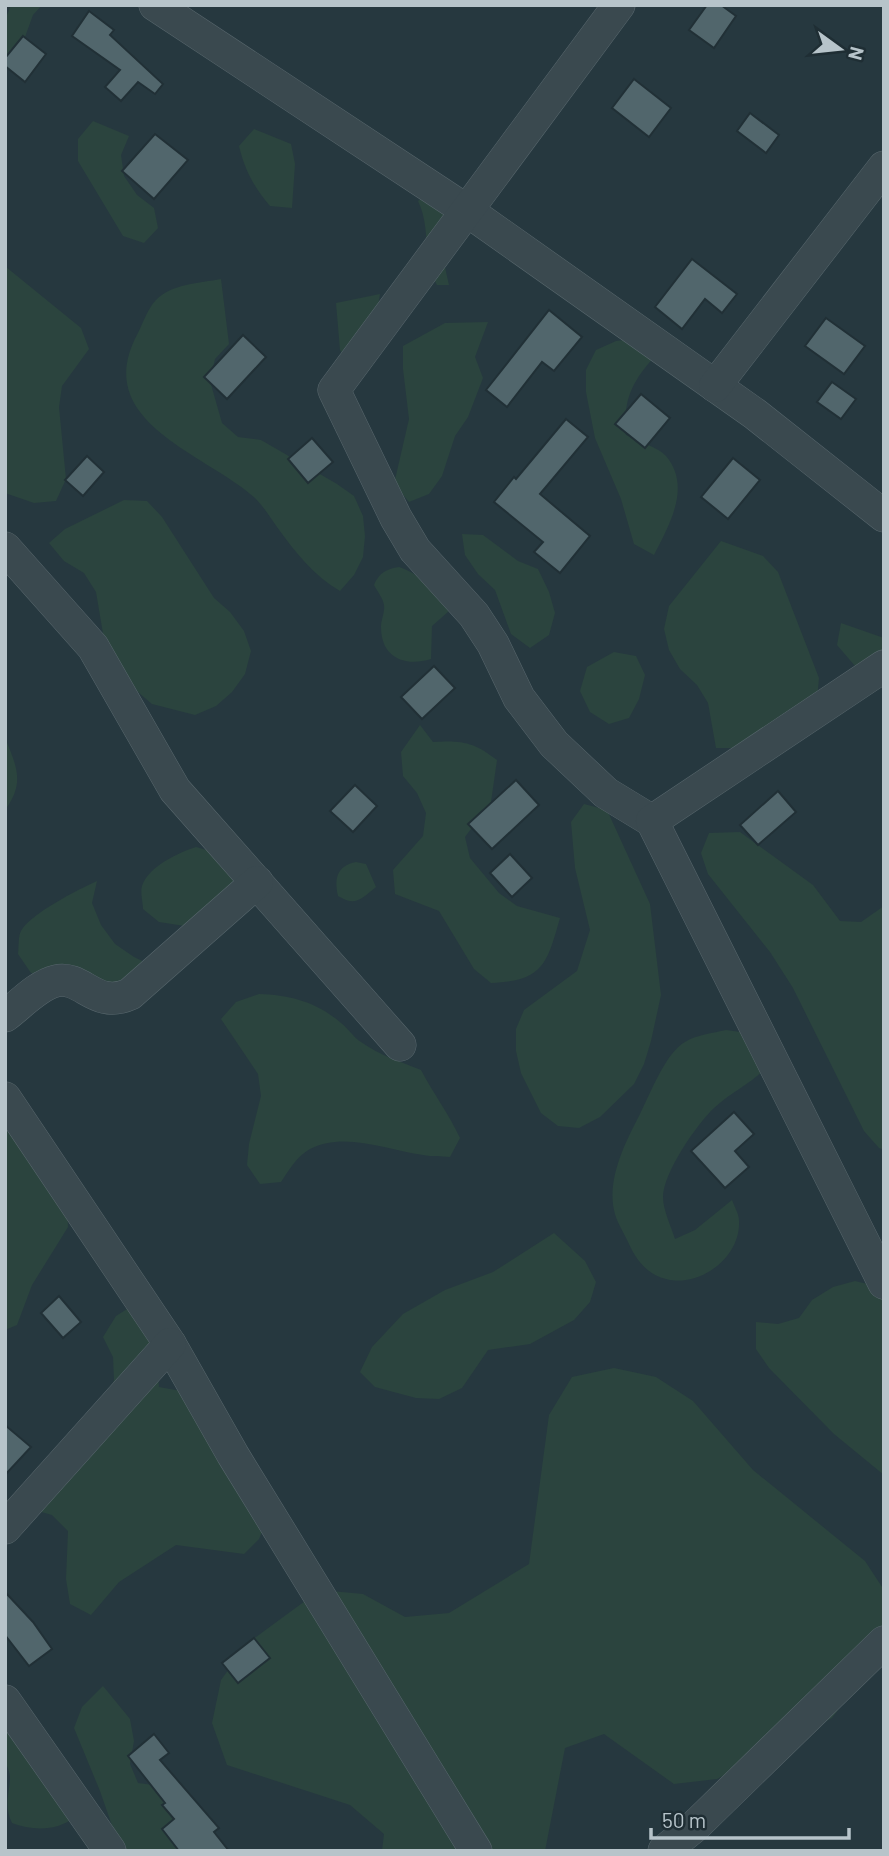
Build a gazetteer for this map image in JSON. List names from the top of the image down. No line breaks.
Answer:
{"scale_bar":"50 m","north":"right"}
